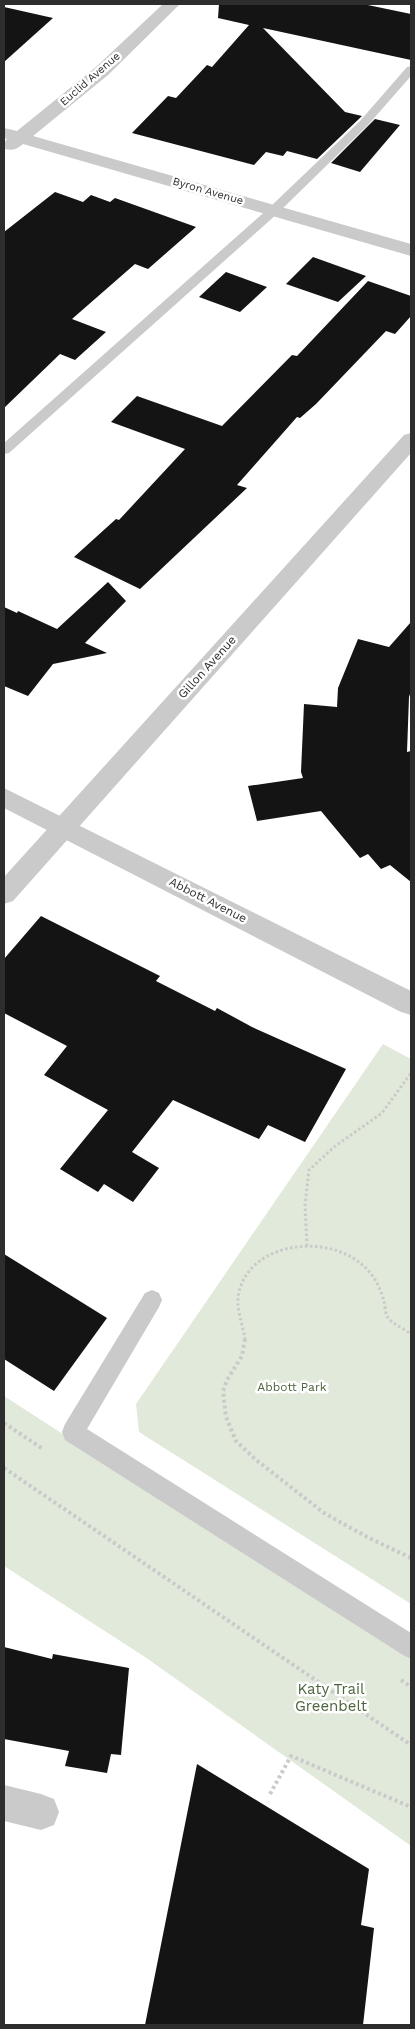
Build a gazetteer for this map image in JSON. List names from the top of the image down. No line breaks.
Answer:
{"streets":{"street":["Euclid Avenue","Byron Avenue","Gillon Avenue","Abbott Avenue"]},"crossings":[["Euclid Avenue","Byron Avenue"],["Gillon Avenue","Abbott Avenue"]],"parks":["Abbott Park","Katy Trail Greenbelt"]}
